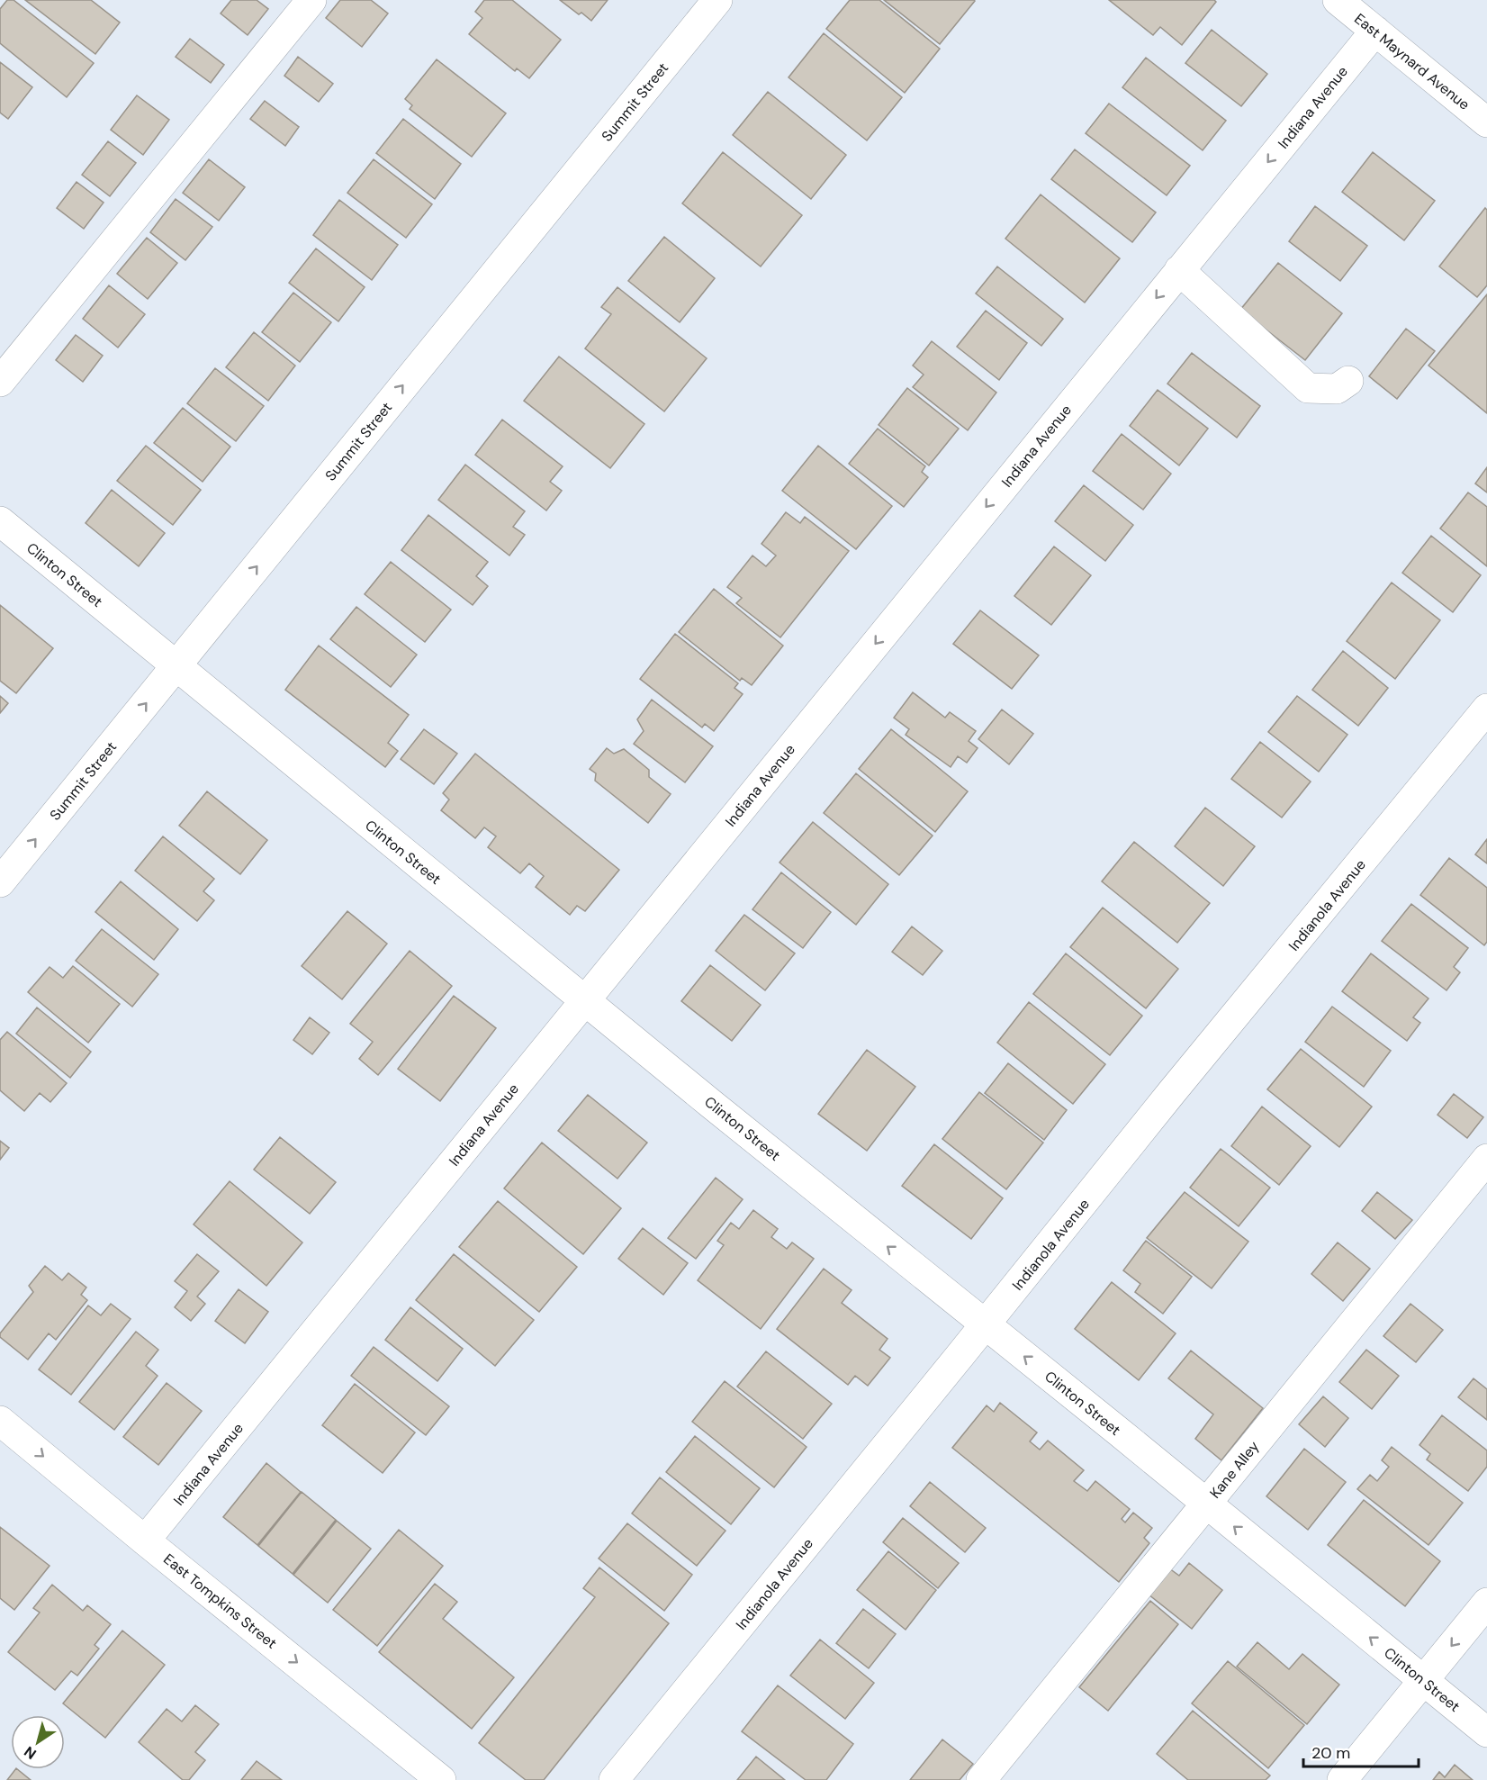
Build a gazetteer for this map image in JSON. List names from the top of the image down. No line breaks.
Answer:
{"streets":{"street":["East Maynard Avenue","Summit Street","Indiana Avenue","Clinton Street","Indianola Avenue","Kane Alley","East Tompkins Street"]},"crossings":[["East Maynard Avenue","Indiana Avenue"],["Summit Street","Clinton Street"],["Indiana Avenue","Clinton Street"],["Indiana Avenue","East Tompkins Street"],["Clinton Street","Indianola Avenue"],["Clinton Street","Kane Alley"]],"one_way":["Summit Street","Indiana Avenue","Clinton Street","East Tompkins Street"],"scale_bar":"20 m","north":"bottom left"}
